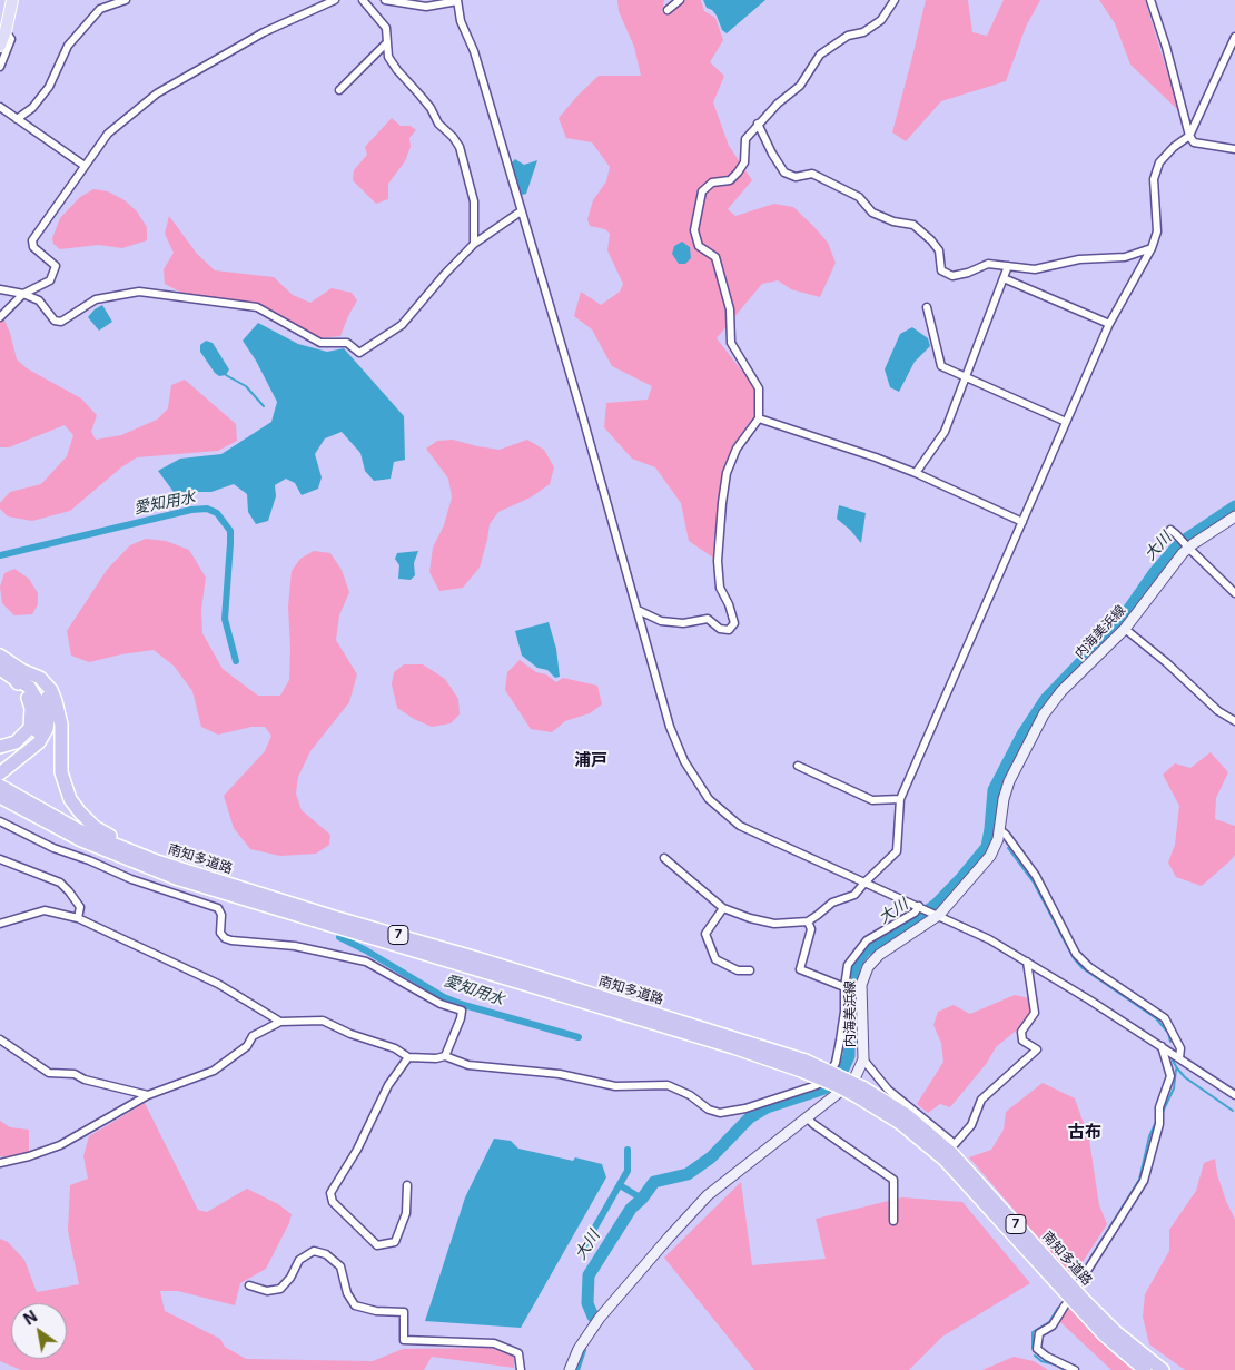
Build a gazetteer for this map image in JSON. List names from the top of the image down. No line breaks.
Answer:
{"streets":{"highway":["南知多道路","7"],"main road":["内海美浜線"]},"districts":["浦戸","古布"],"water":["愛知用水","大川"],"north":"top left"}
